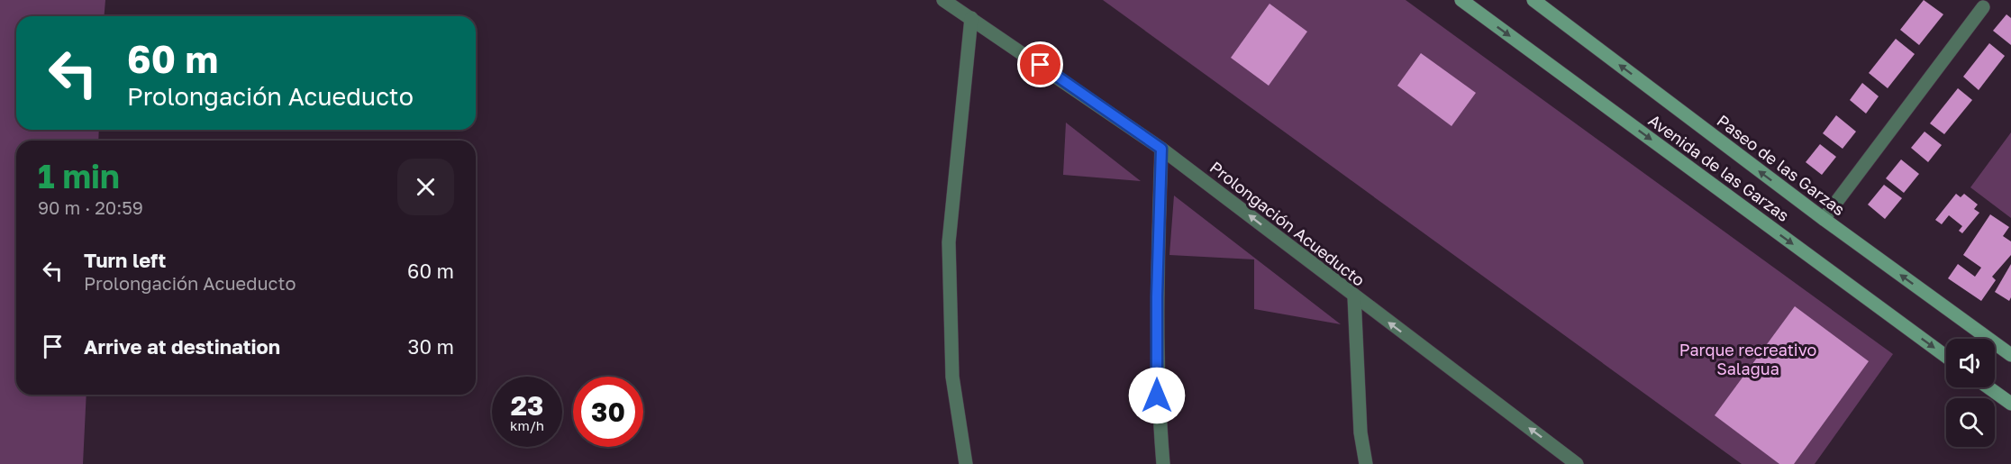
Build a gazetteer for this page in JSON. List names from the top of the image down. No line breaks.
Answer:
{"streets":{"main road":["Paseo de las Garzas","Avenida de las Garzas"],"street":["Prolongación Acueducto"]},"one_way":["Paseo de las Garzas","Avenida de las Garzas","Prolongación Acueducto"],"parks":["Parque recreativo Salagua"],"page":{"turn":["60 m","Prolongación Acueducto"],"heading":["1 min","90 m · 20:59"],"list":[{"name":"Turn left","note":"Prolongación Acueducto","value":"60 m"},{"name":"Arrive at destination","value":"30 m"}],"speed":"23 km/h","limit":"30"}}
